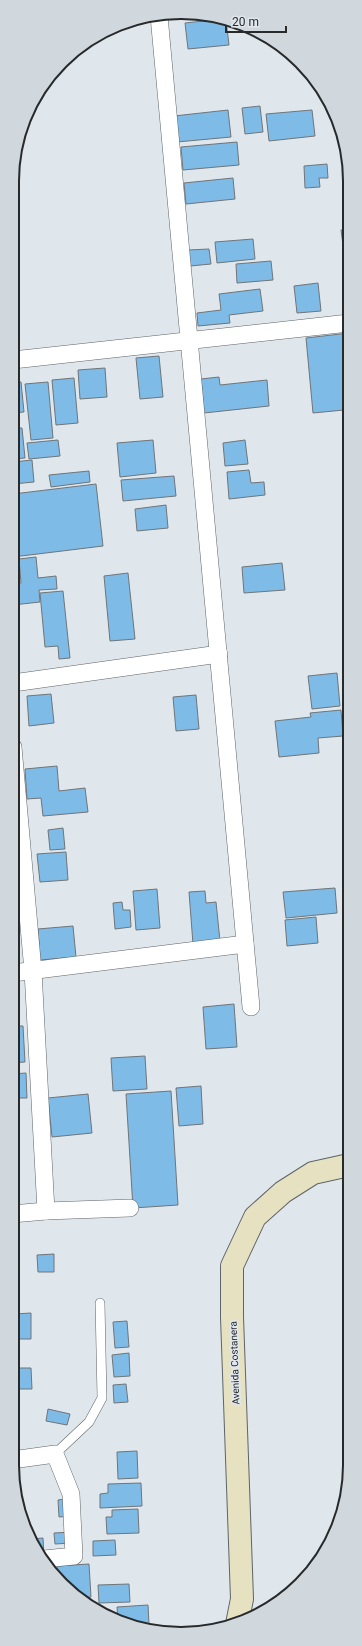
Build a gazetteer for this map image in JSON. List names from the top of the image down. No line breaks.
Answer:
{"streets":{"street":["Avenida Costanera"]},"scale_bar":"20 m"}
